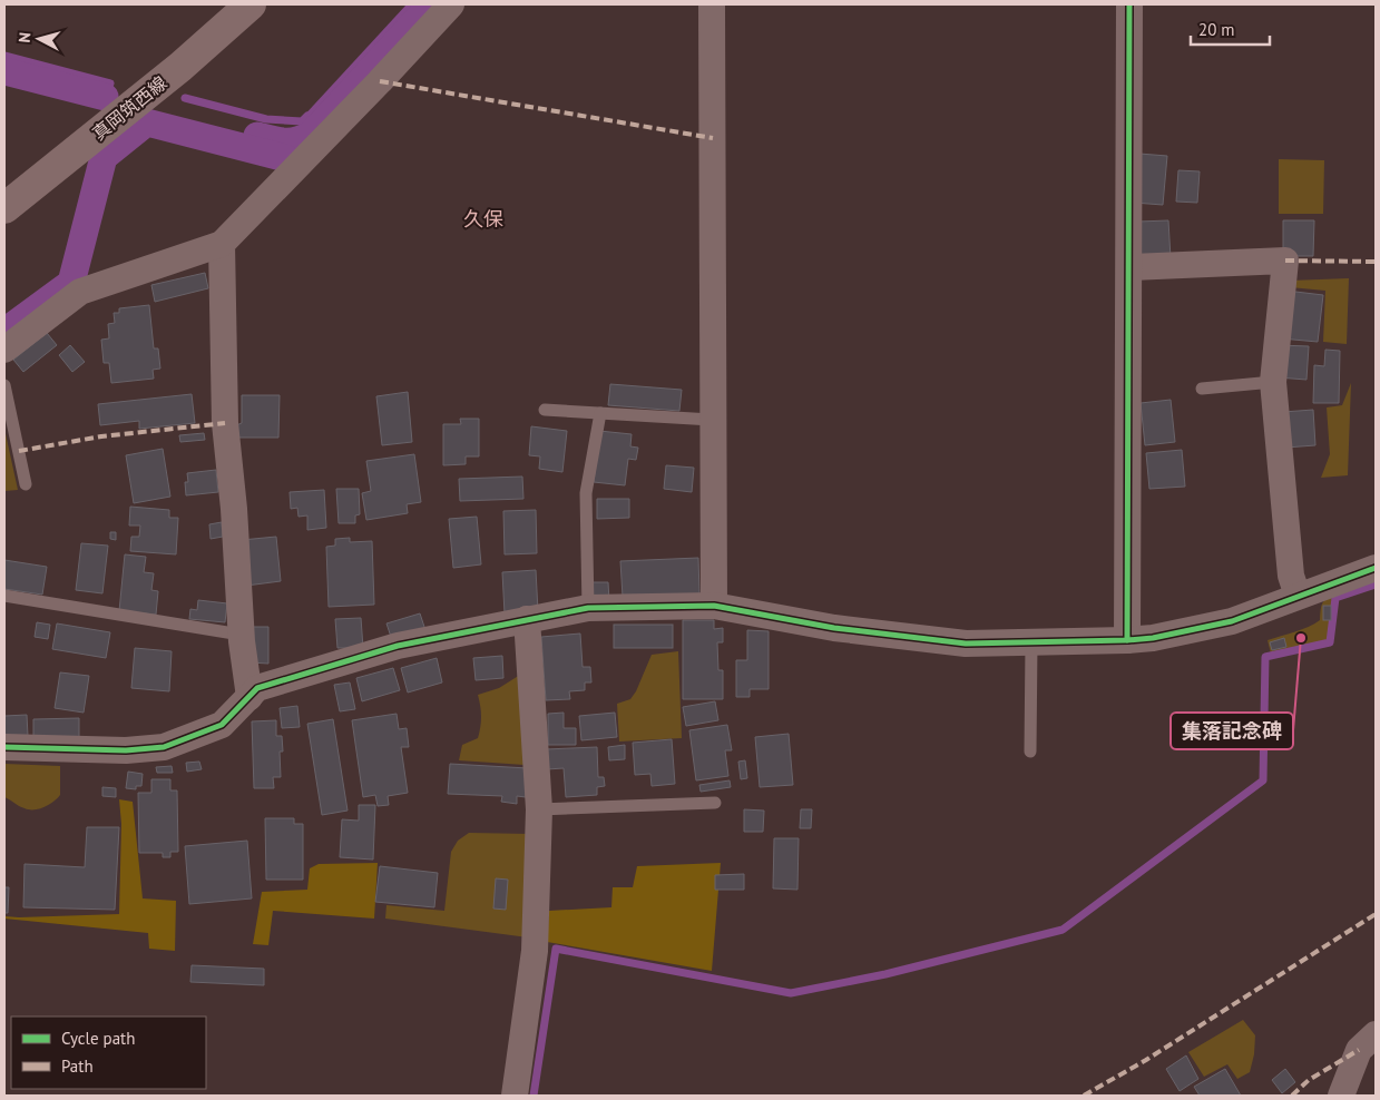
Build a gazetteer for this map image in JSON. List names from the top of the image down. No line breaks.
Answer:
{"streets":{"main road":["真岡筑西線"]},"districts":["久保"],"places":["集落記念碑"],"legend":["Cycle path","Path"],"scale_bar":"20 m","north":"left"}
